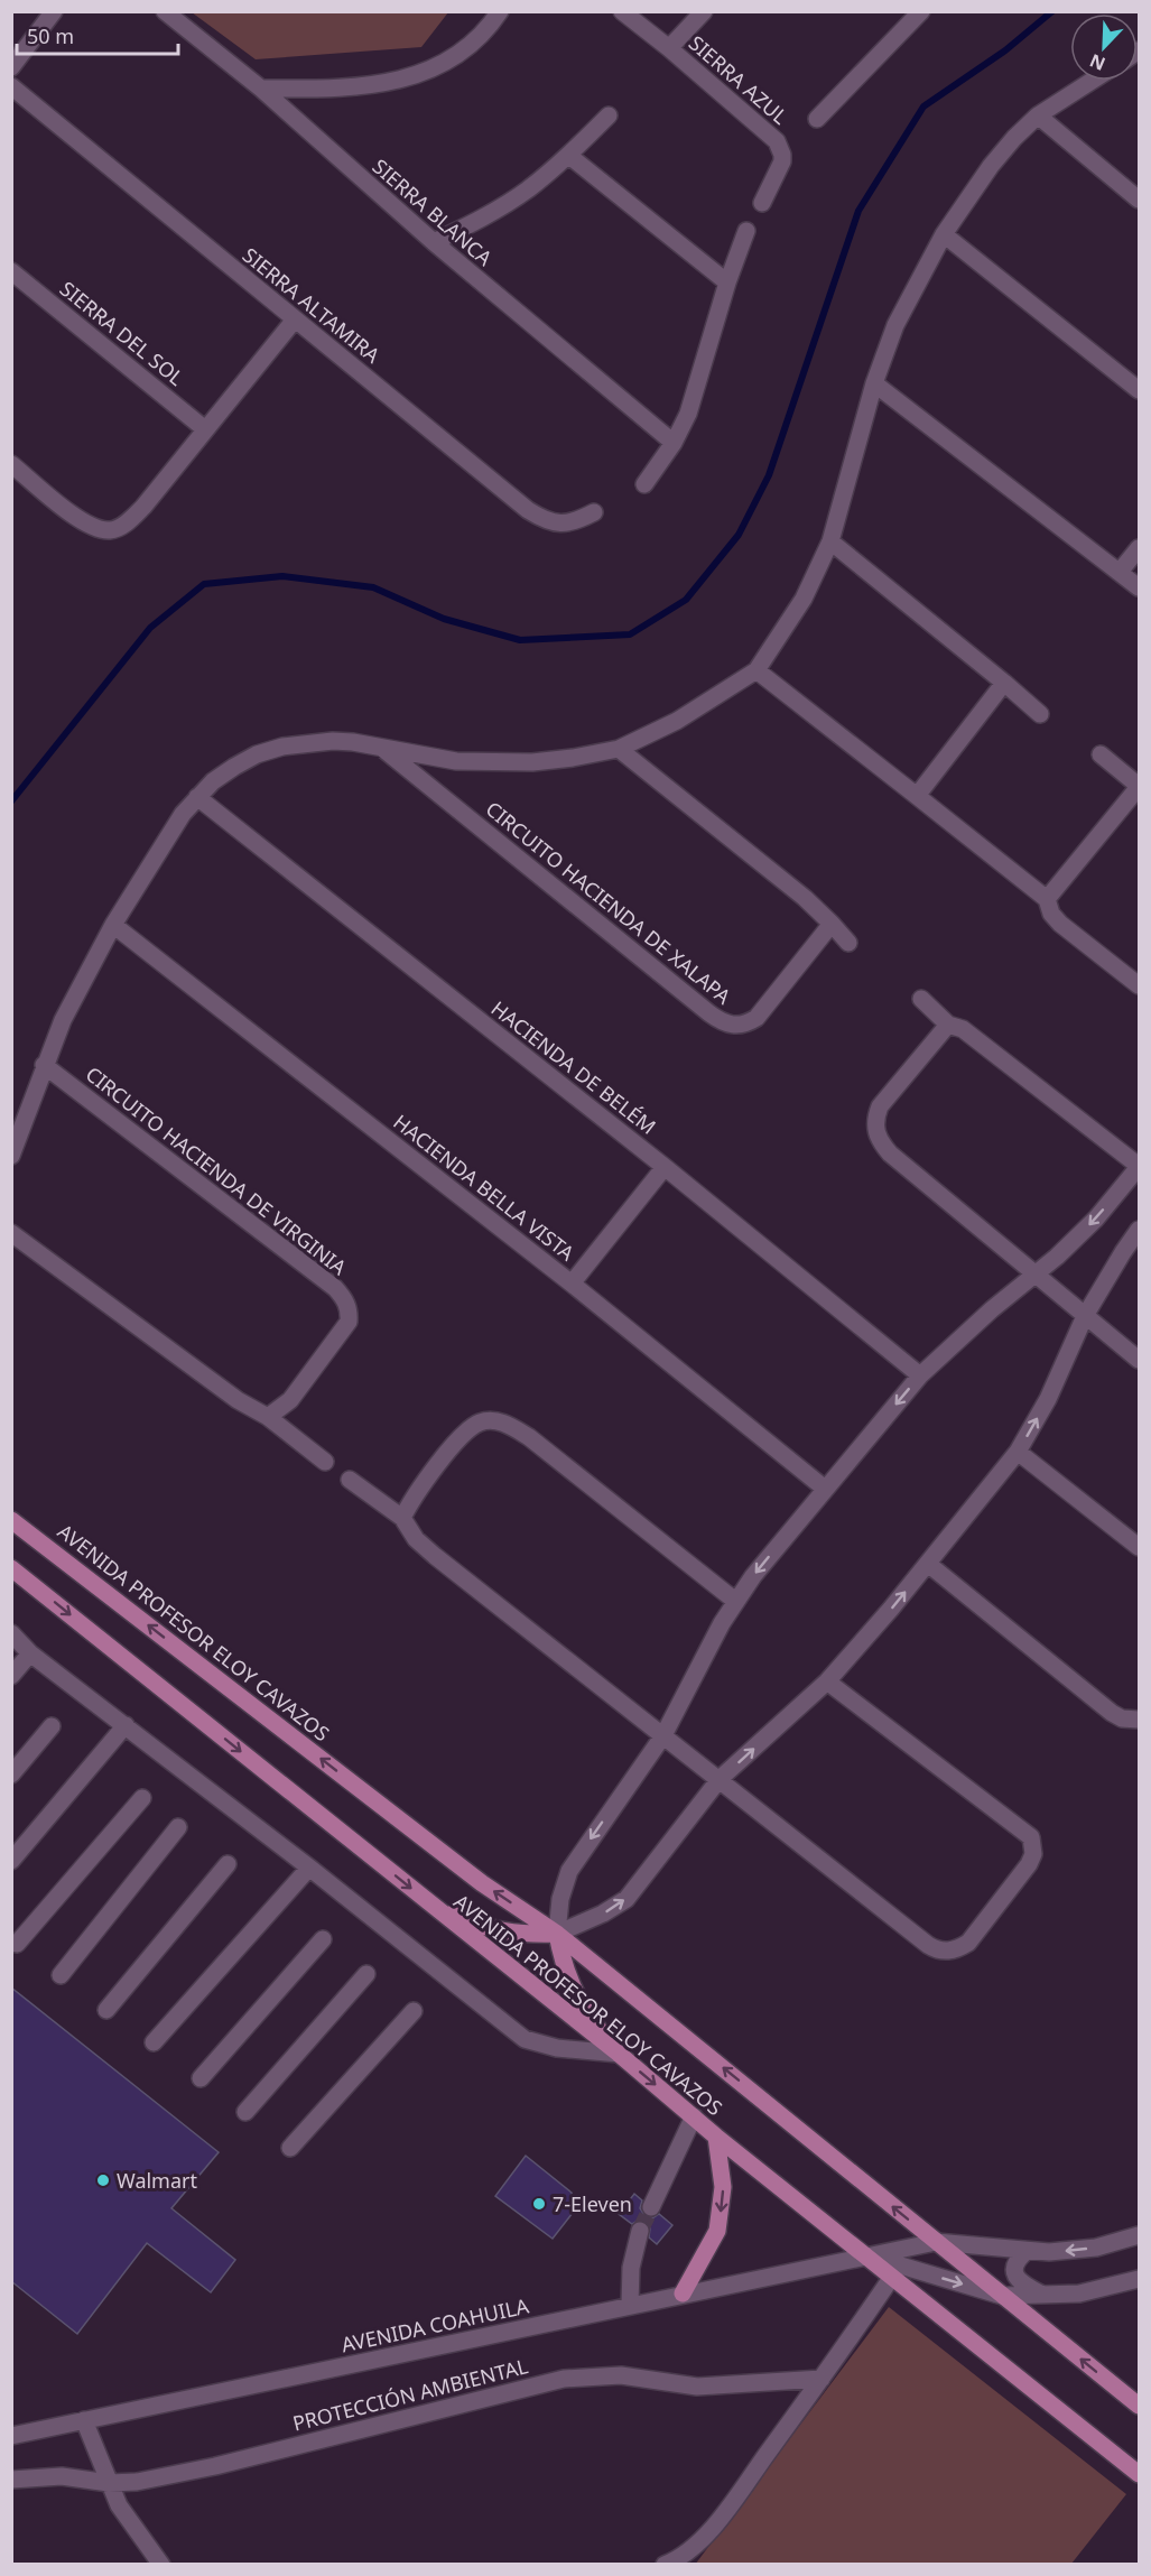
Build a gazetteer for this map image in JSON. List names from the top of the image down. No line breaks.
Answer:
{"streets":{"main road":["AVENIDA PROFESOR ELOY CAVAZOS"],"street":["SIERRA AZUL","SIERRA BLANCA","SIERRA ALTAMIRA","SIERRA DEL SOL","CIRCUITO HACIENDA DE XALAPA","HACIENDA DE BELÉM","CIRCUITO HACIENDA DE VIRGINIA","HACIENDA BELLA VISTA","AVENIDA COAHUILA","PROTECCIÓN AMBIENTAL"]},"crossings":[["AVENIDA PROFESOR ELOY CAVAZOS","AVENIDA COAHUILA"]],"places":["Walmart","7-Eleven"],"scale_bar":"50 m","north":"bottom left"}
